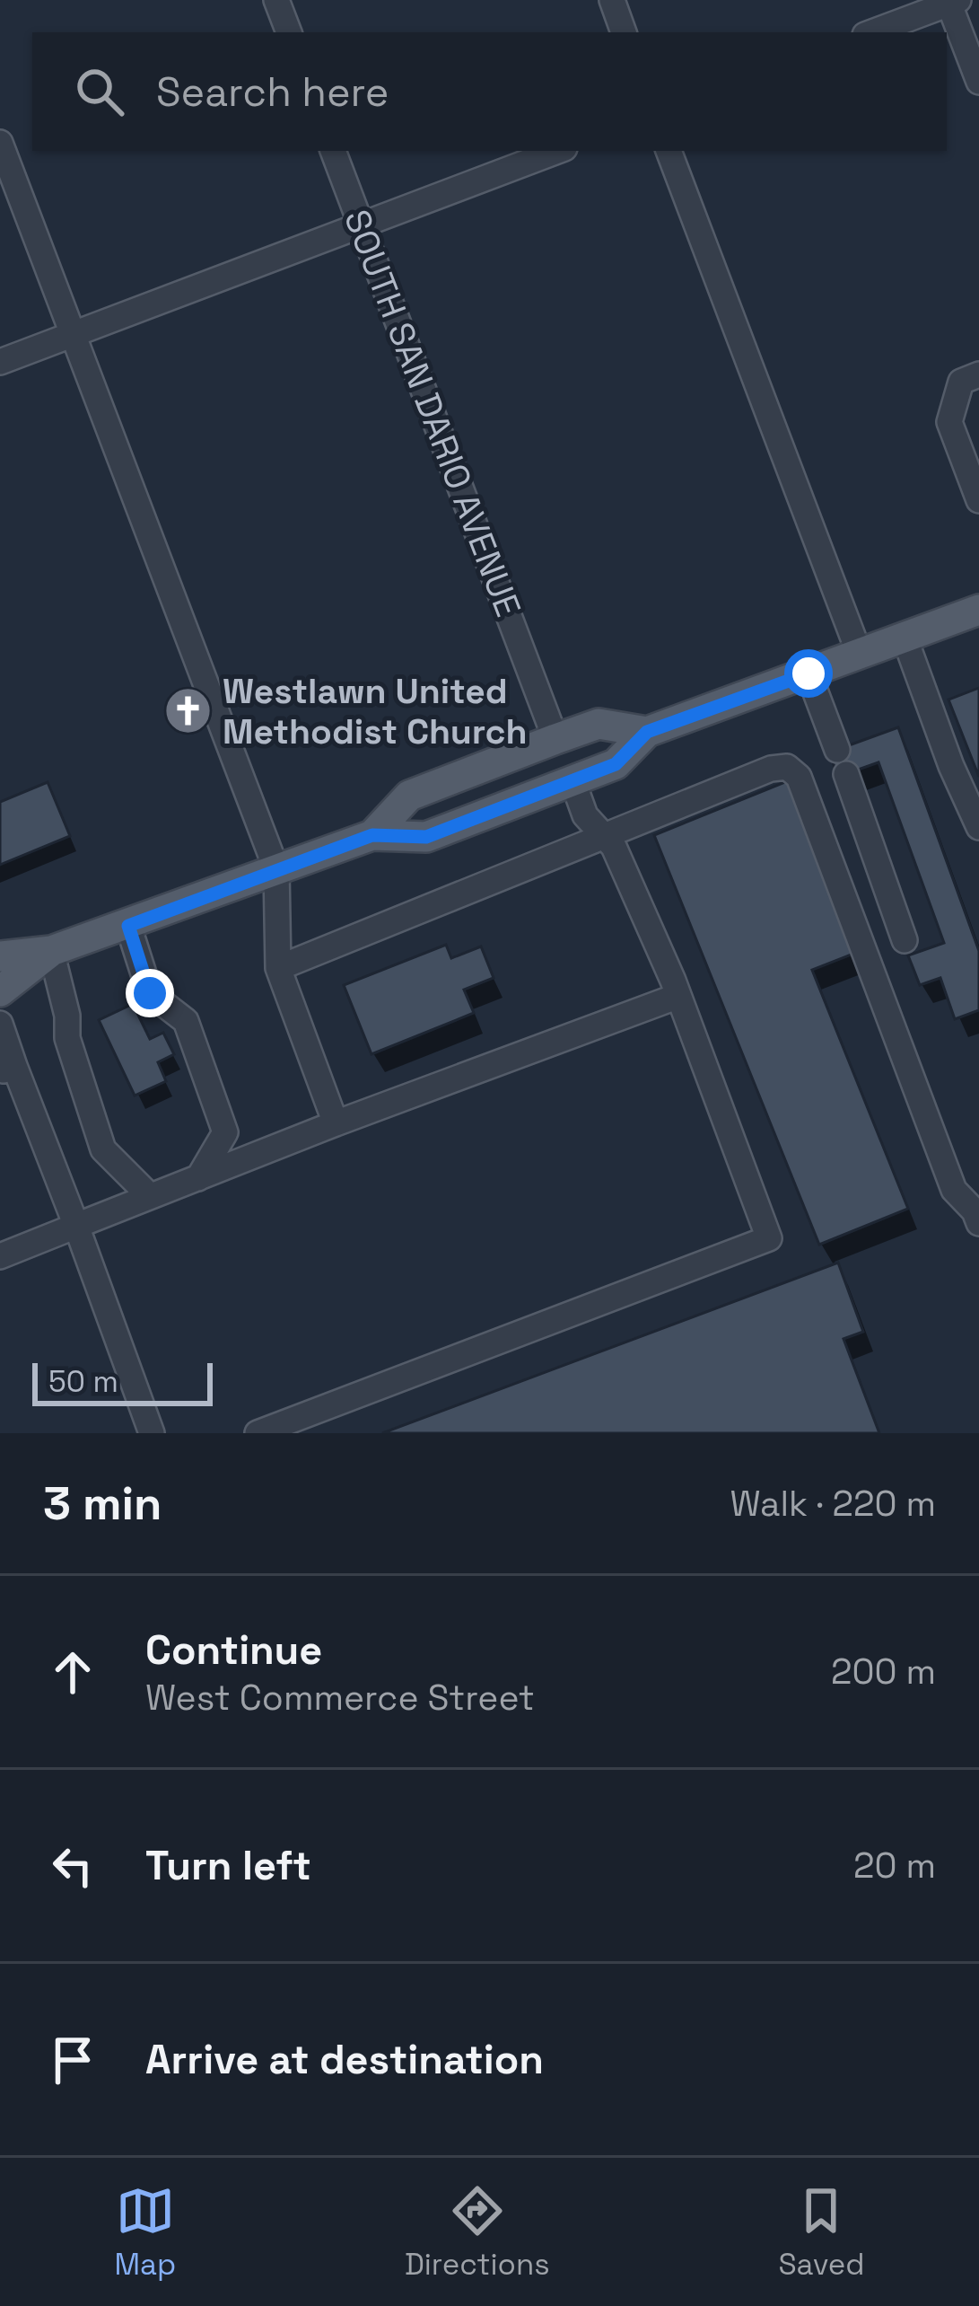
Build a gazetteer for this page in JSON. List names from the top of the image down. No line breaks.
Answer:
{"streets":{"street":["SOUTH SAN DARIO AVENUE"]},"places":{"church":["Westlawn United Methodist Church"]},"scale_bar":"50 m","page":{"search":"Search here","scale":"50 m","heading":["3 min","Walk · 220 m"],"list":[["Continue","West Commerce Street","200 m"],["Turn left","20 m"],"Arrive at destination"],"nav":["Map","Directions","Saved"]}}
